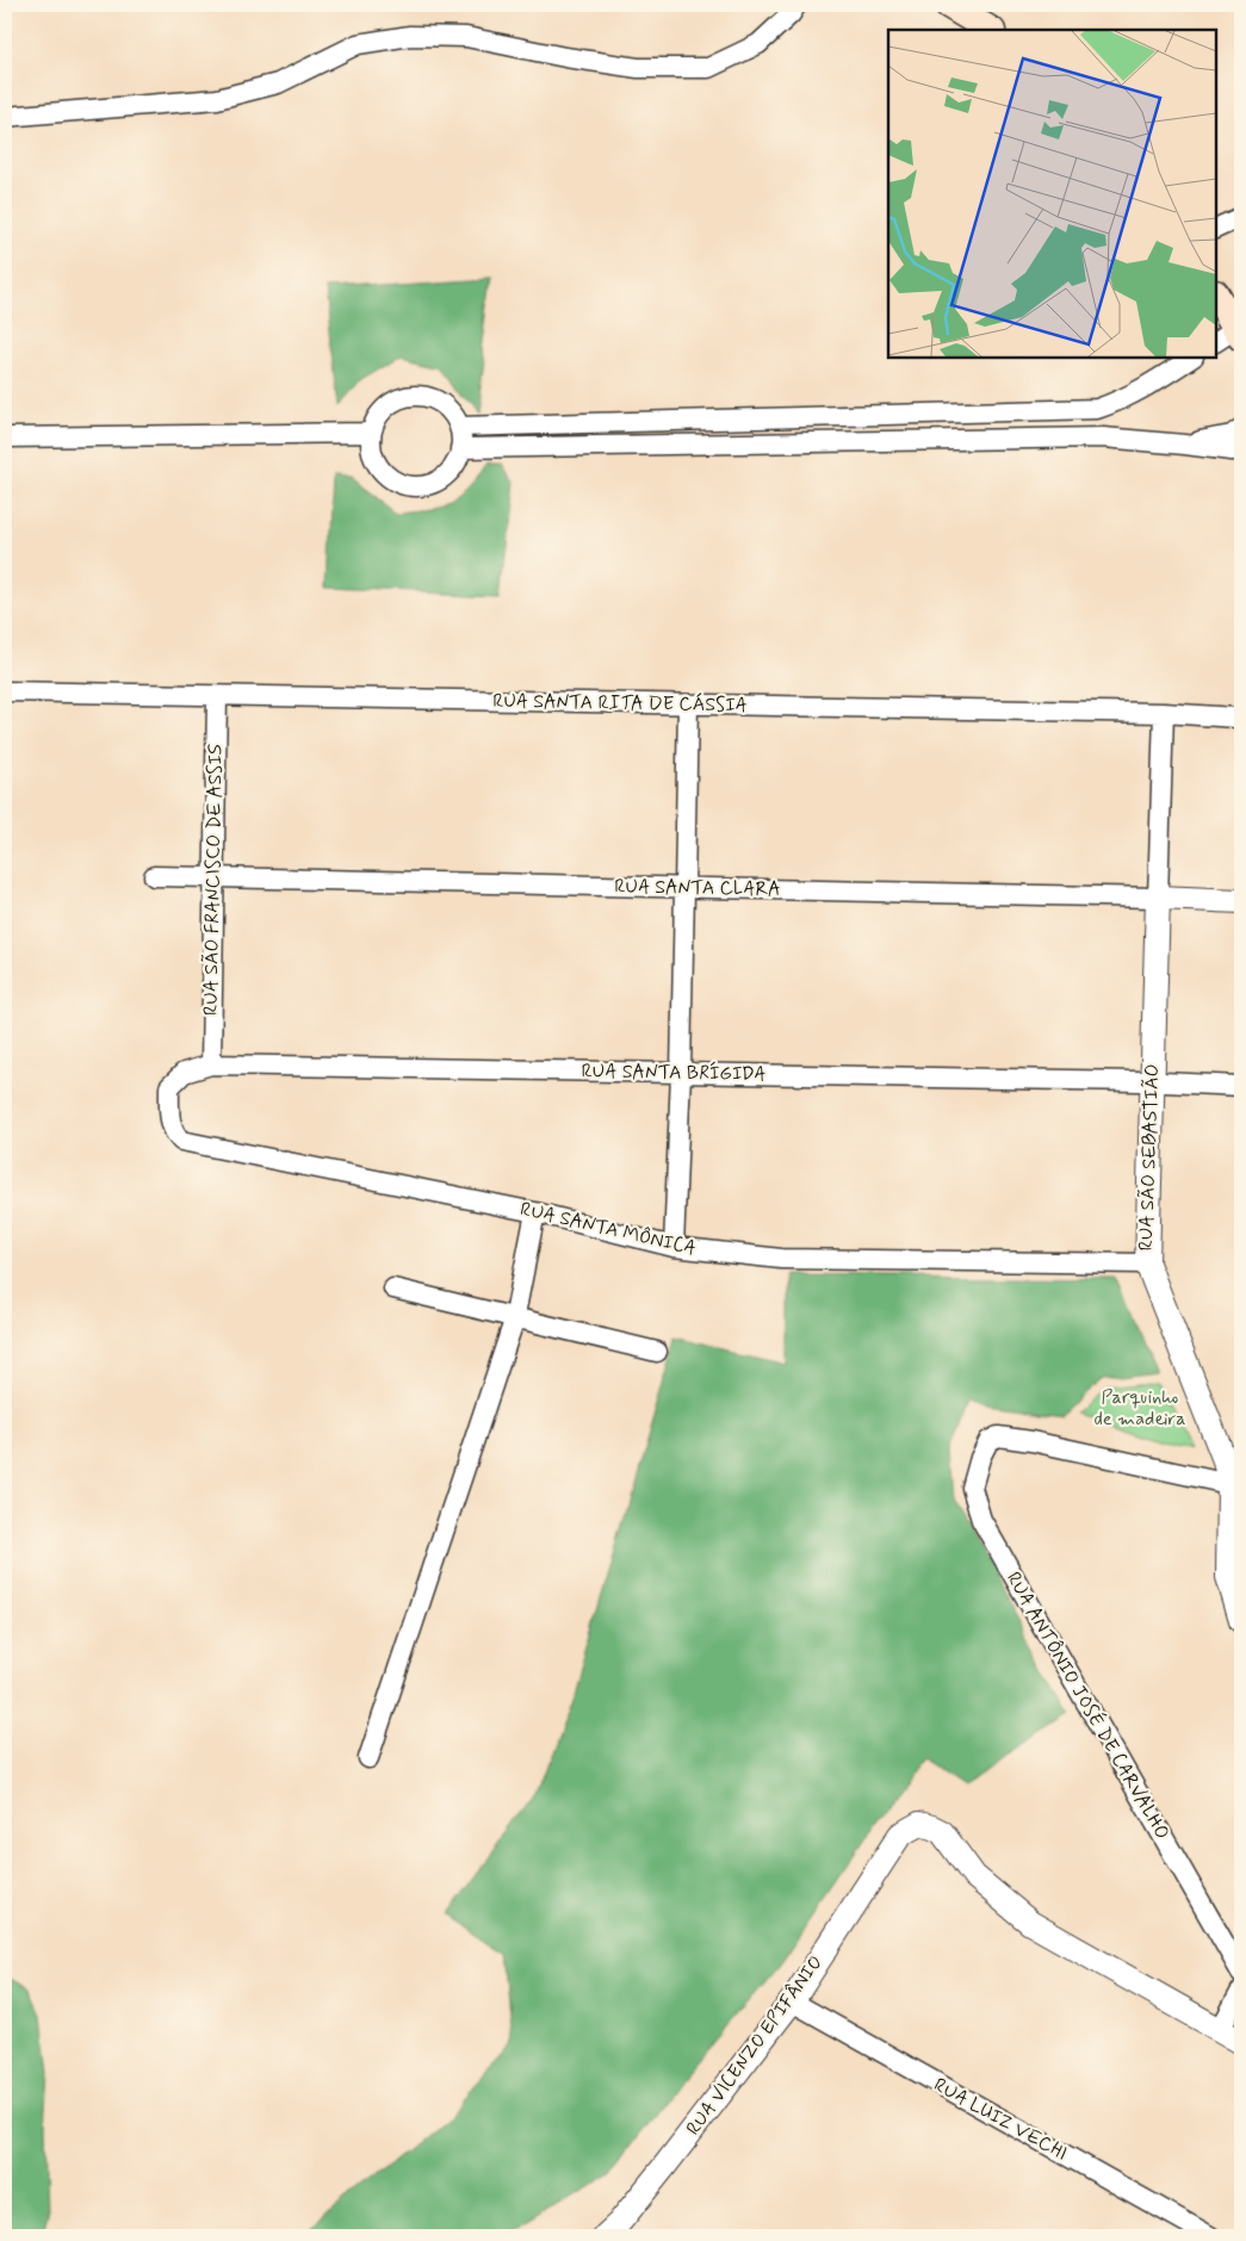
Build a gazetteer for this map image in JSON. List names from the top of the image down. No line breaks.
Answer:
{"streets":{"street":["RUA SANTA RITA DE CÁSSIA","RUA SÃO FRANCISCO DE ASSIS","RUA SANTA CLARA","RUA SANTA BRÍGIDA","RUA SÃO SEBASTIÃO","RUA SANTA MÔNICA","RUA ANTÔNIO JOSÉ DE CARVALHO","RUA VICENZO EPIFÂNIO","RUA LUIZ VECHI"]},"crossings":[["RUA SANTA RITA DE CÁSSIA","RUA SÃO FRANCISCO DE ASSIS"],["RUA SANTA RITA DE CÁSSIA","RUA SÃO SEBASTIÃO"],["RUA SÃO FRANCISCO DE ASSIS","RUA SANTA CLARA"],["RUA SÃO FRANCISCO DE ASSIS","RUA SANTA BRÍGIDA"],["RUA SANTA CLARA","RUA SÃO SEBASTIÃO"],["RUA SANTA BRÍGIDA","RUA SÃO SEBASTIÃO"],["RUA SANTA BRÍGIDA","RUA SANTA MÔNICA"],["RUA SÃO SEBASTIÃO","RUA SANTA MÔNICA"],["RUA SÃO SEBASTIÃO","RUA ANTÔNIO JOSÉ DE CARVALHO"],["RUA VICENZO EPIFÂNIO","RUA LUIZ VECHI"]],"parks":["Parquinho de madeira"]}
